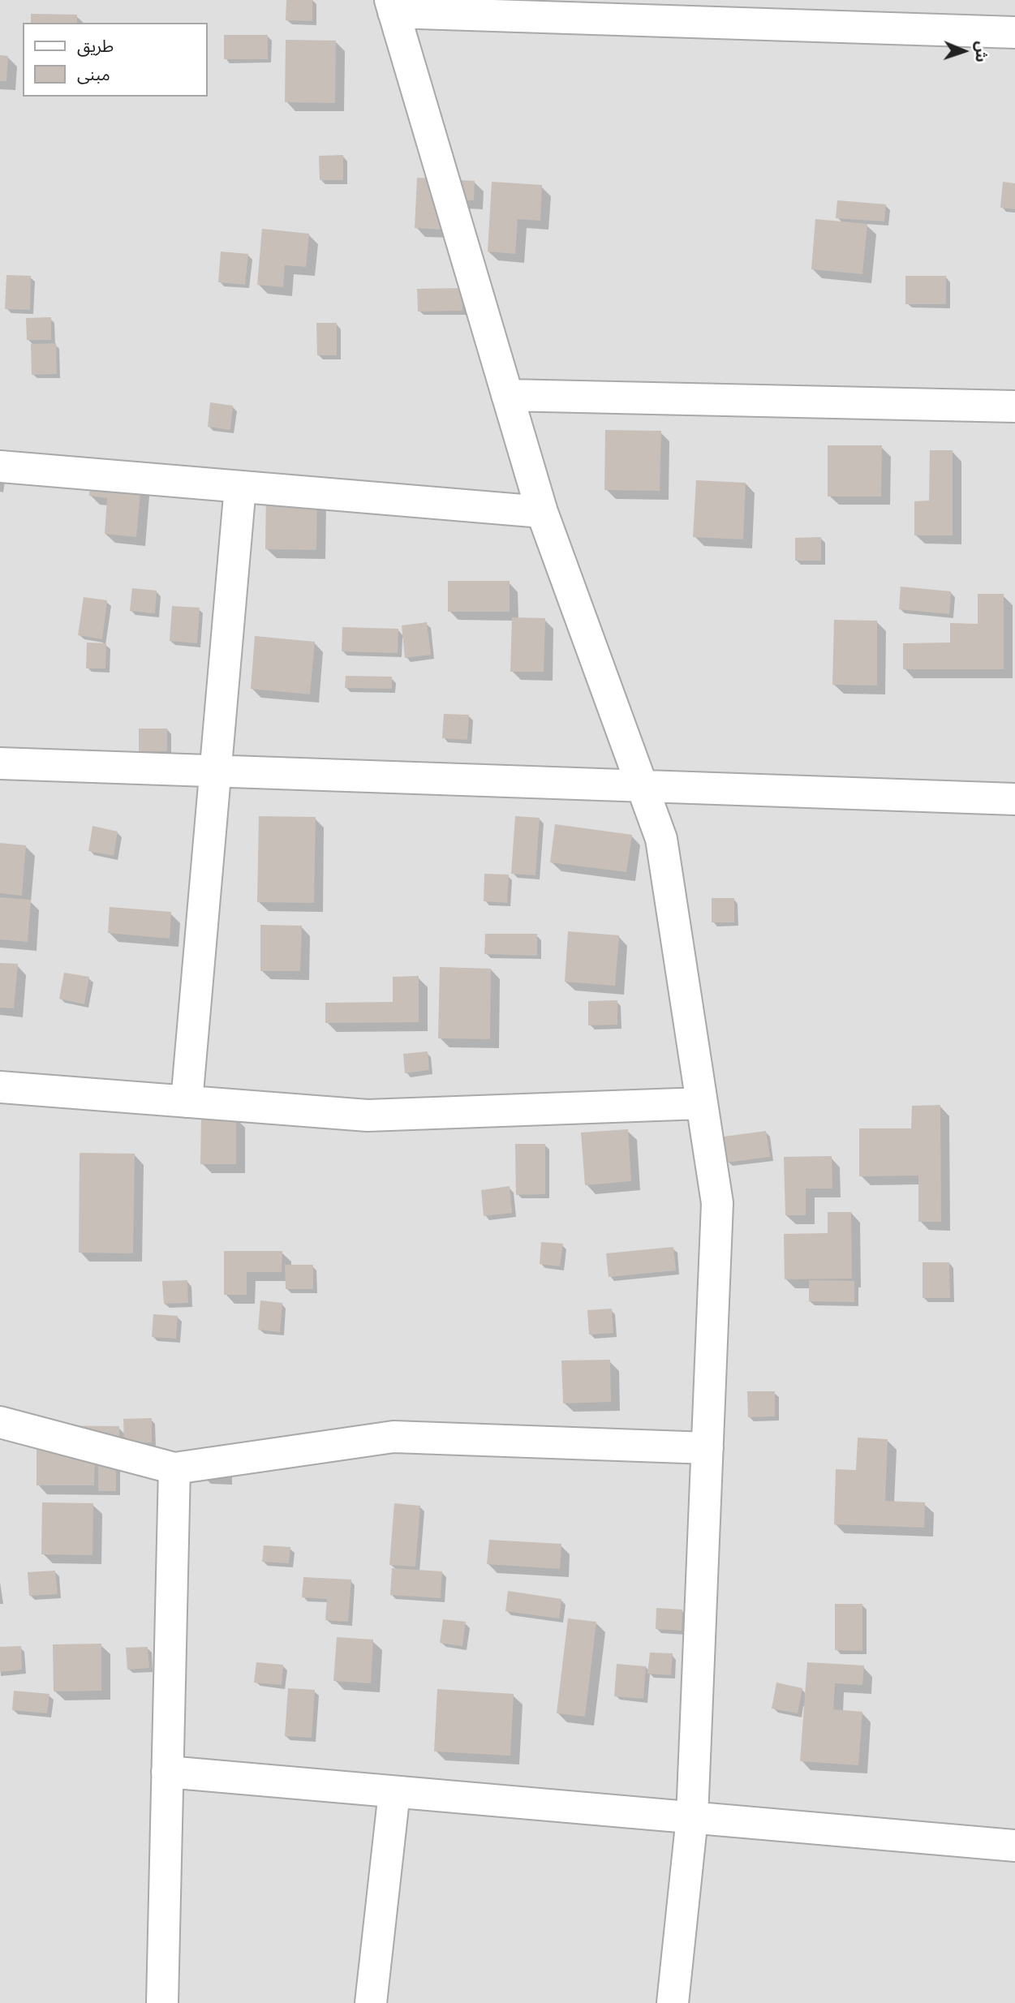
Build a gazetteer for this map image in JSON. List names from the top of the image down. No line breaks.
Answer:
{"legend":["طريق","مبنى"],"north":"right"}
